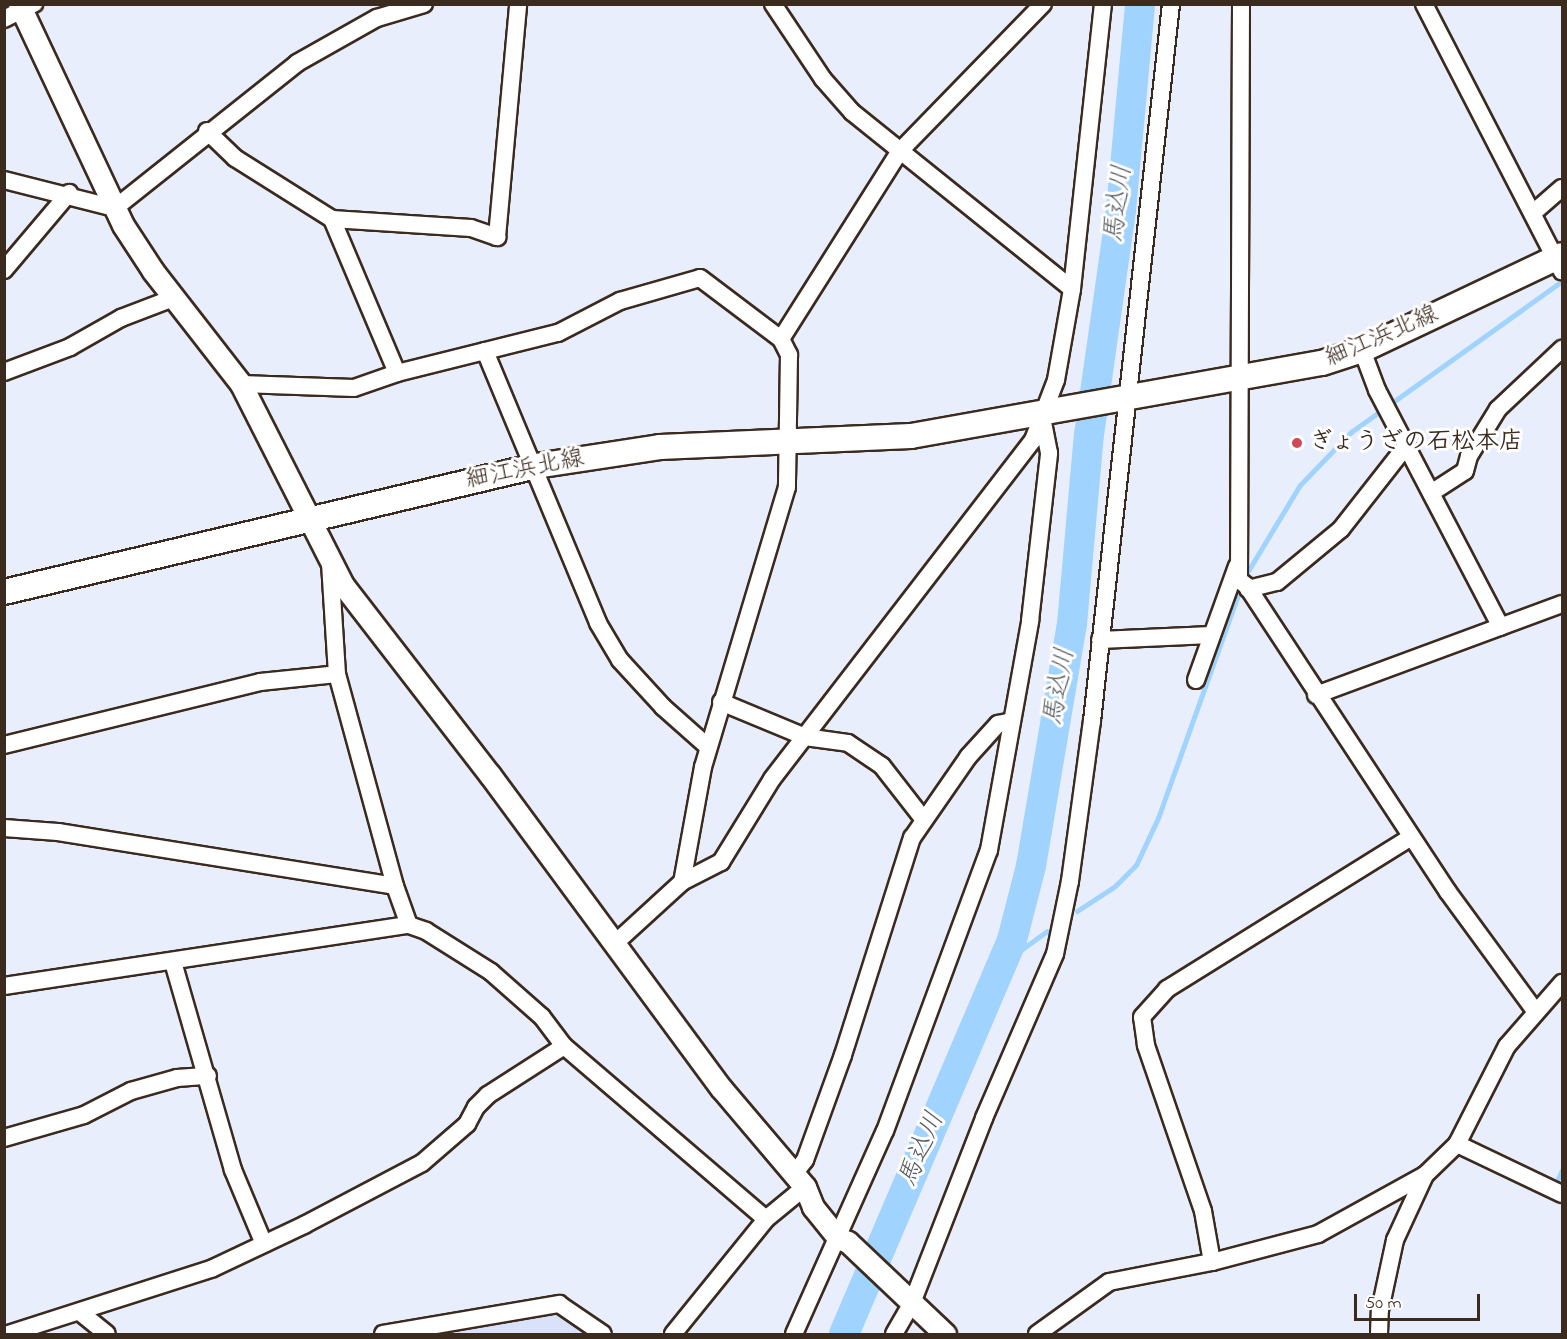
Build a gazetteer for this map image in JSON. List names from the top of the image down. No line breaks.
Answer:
{"streets":{"main road":["細江浜北線"]},"water":["馬込川"],"places":["ぎょうざの石松本店"],"scale_bar":"50 m"}
